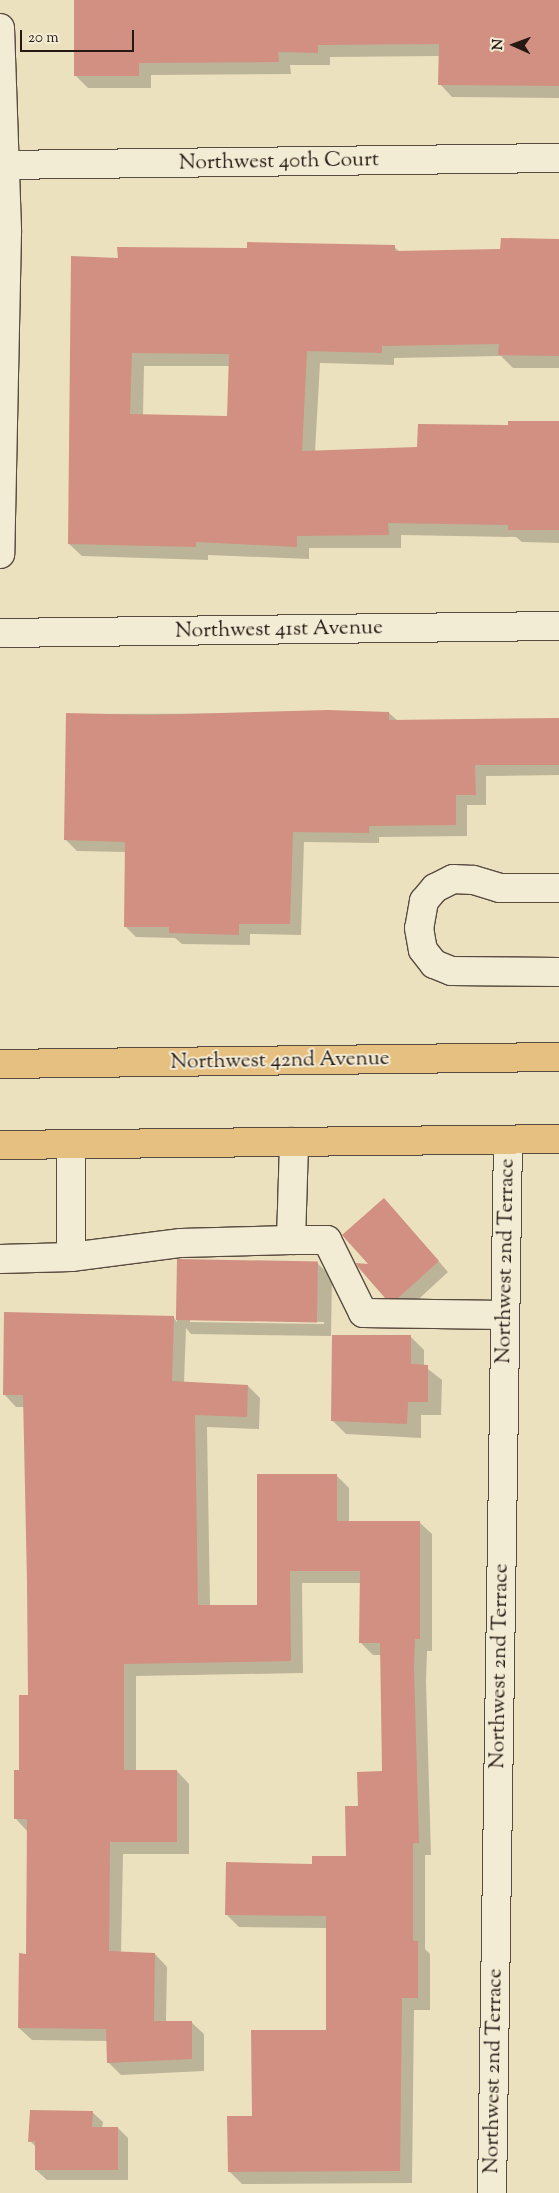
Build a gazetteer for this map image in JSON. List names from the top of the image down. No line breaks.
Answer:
{"streets":{"main road":["Northwest 42nd Avenue"],"street":["Northwest 40th Court","Northwest 41st Avenue","Northwest 2nd Terrace"]},"scale_bar":"20 m","north":"left"}
